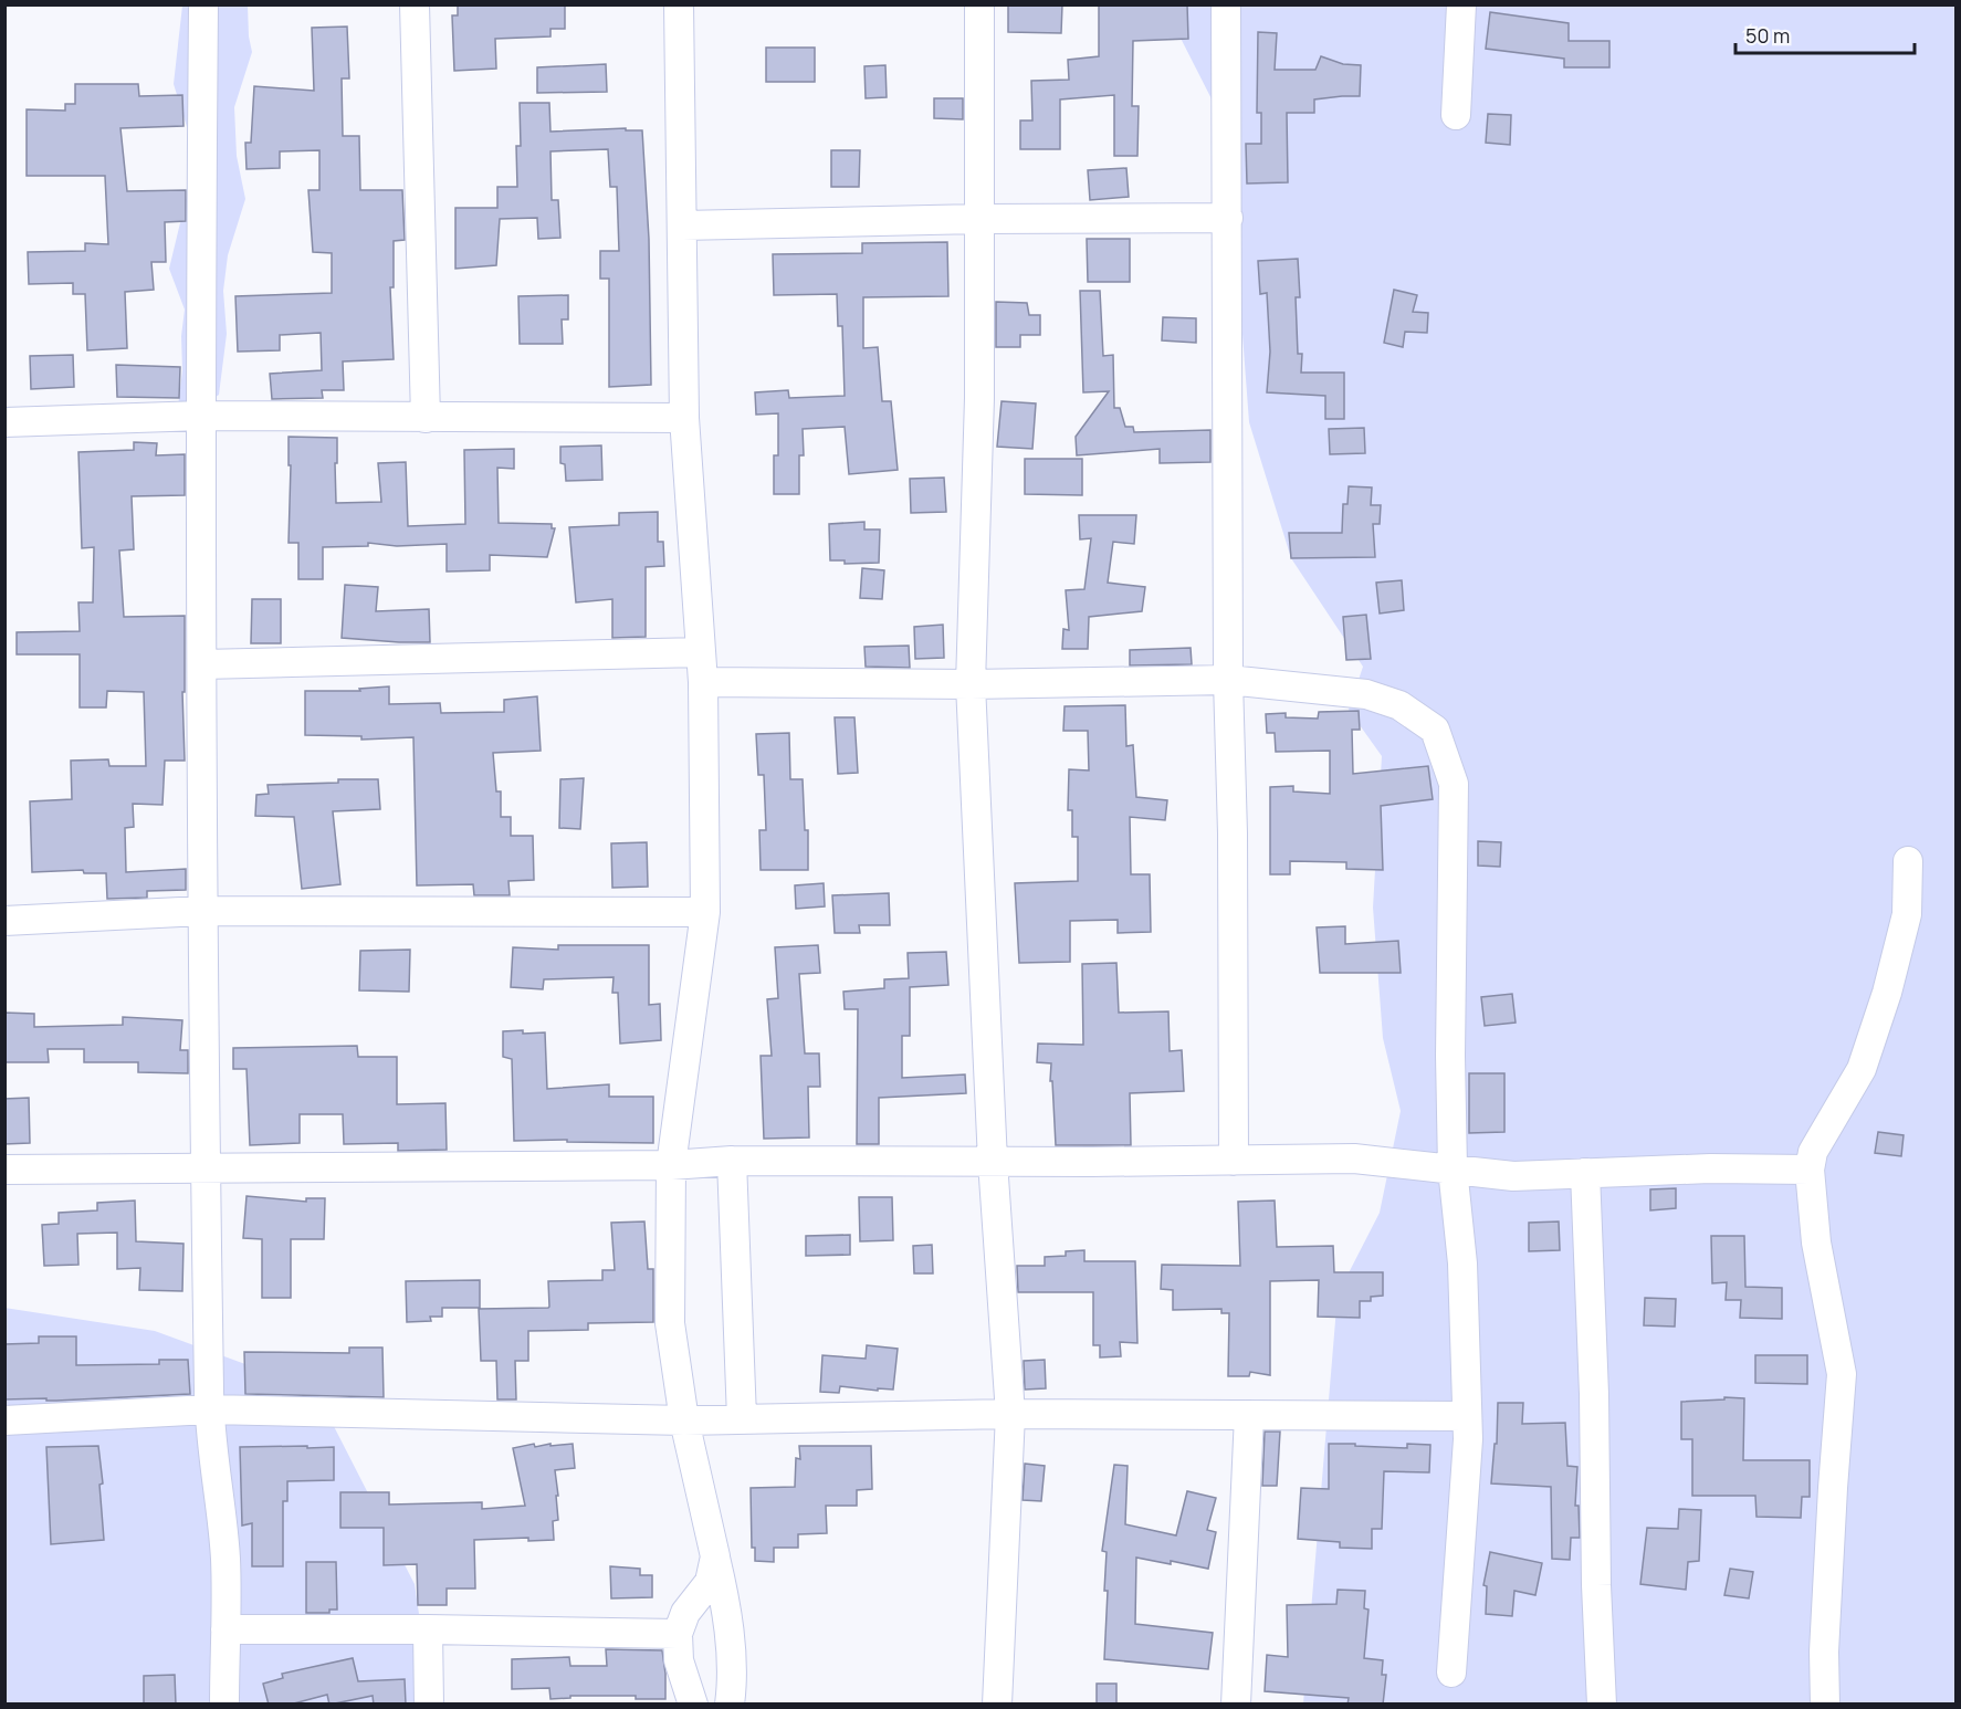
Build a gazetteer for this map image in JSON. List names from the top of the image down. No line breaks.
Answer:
{"scale_bar":"50 m"}
